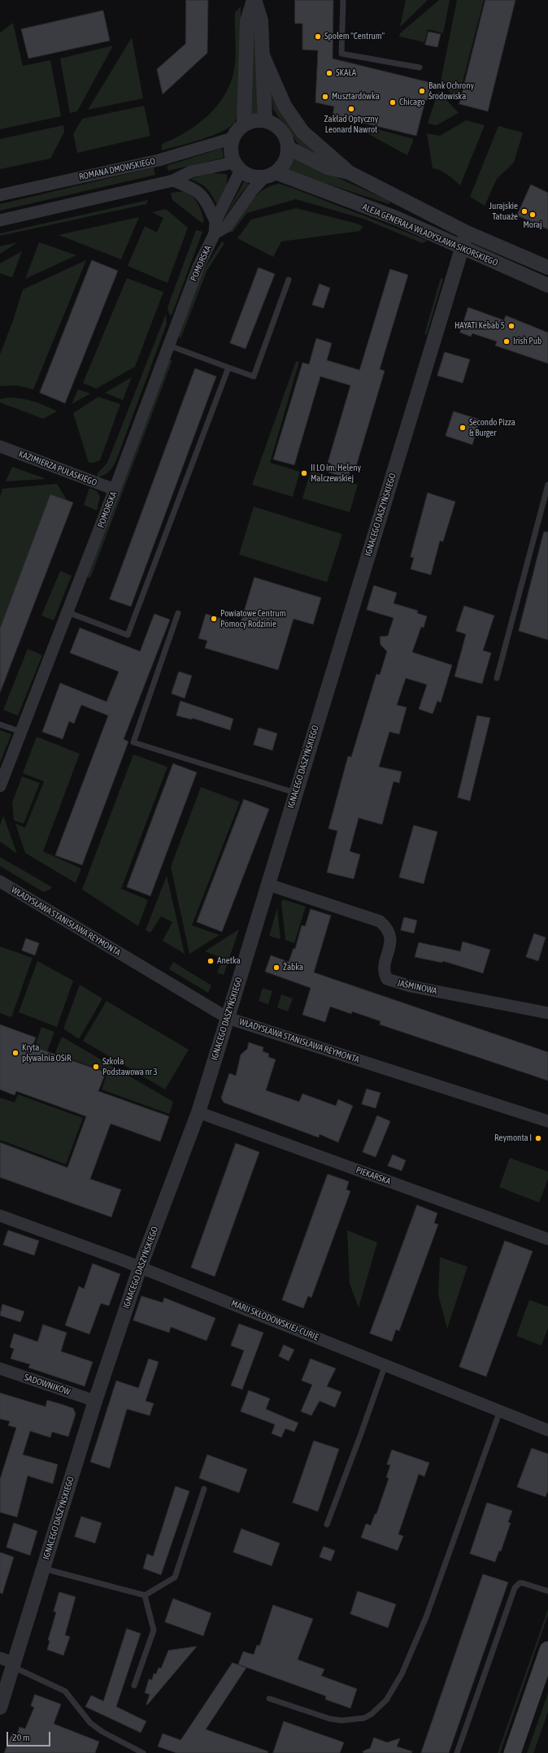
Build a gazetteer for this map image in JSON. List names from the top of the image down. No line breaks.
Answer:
{"streets":{"street":["ROMANA DMOWSKIEGO","ALEJA GENERAŁA WŁADYSŁAWA SIKORSKIEGO","POMORSKA","KAZIMIERZA PUŁASKIEGO","IGNACEGO DASZYŃSKIEGO","WŁADYSŁAWA STANISŁAWA REYMONTA","JAŚMINOWA","PIEKARSKA","MARII SKŁODOWSKIEJ-CURIE","SADOWNIKÓW"]},"crossings":[["ROMANA DMOWSKIEGO","ALEJA GENERAŁA WŁADYSŁAWA SIKORSKIEGO"],["ROMANA DMOWSKIEGO","POMORSKA"],["ALEJA GENERAŁA WŁADYSŁAWA SIKORSKIEGO","POMORSKA"],["ALEJA GENERAŁA WŁADYSŁAWA SIKORSKIEGO","IGNACEGO DASZYŃSKIEGO"],["POMORSKA","KAZIMIERZA PUŁASKIEGO"],["IGNACEGO DASZYŃSKIEGO","WŁADYSŁAWA STANISŁAWA REYMONTA"],["IGNACEGO DASZYŃSKIEGO","JAŚMINOWA"],["IGNACEGO DASZYŃSKIEGO","PIEKARSKA"],["IGNACEGO DASZYŃSKIEGO","MARII SKŁODOWSKIEJ-CURIE"],["IGNACEGO DASZYŃSKIEGO","SADOWNIKÓW"]],"places":["Społem \"Centrum\"","SKAŁA","Bank Ochrony Środowiska","Musztardówka","Chicago","Zakład Optyczny Leonard Nawrot","Jurajskie Tatuaże","Moraj","HAYATI Kebab 5","Irish Pub","Secondo Pizza & Burger","II LO im. Heleny Malczewskiej","Powiatowe Centrum Pomocy Rodzinie","Anetka","Żabka","Kryta pływalnia OSiR","Szkoła Podstawowa nr 3","Reymonta I"],"scale_bar":"20 m"}
